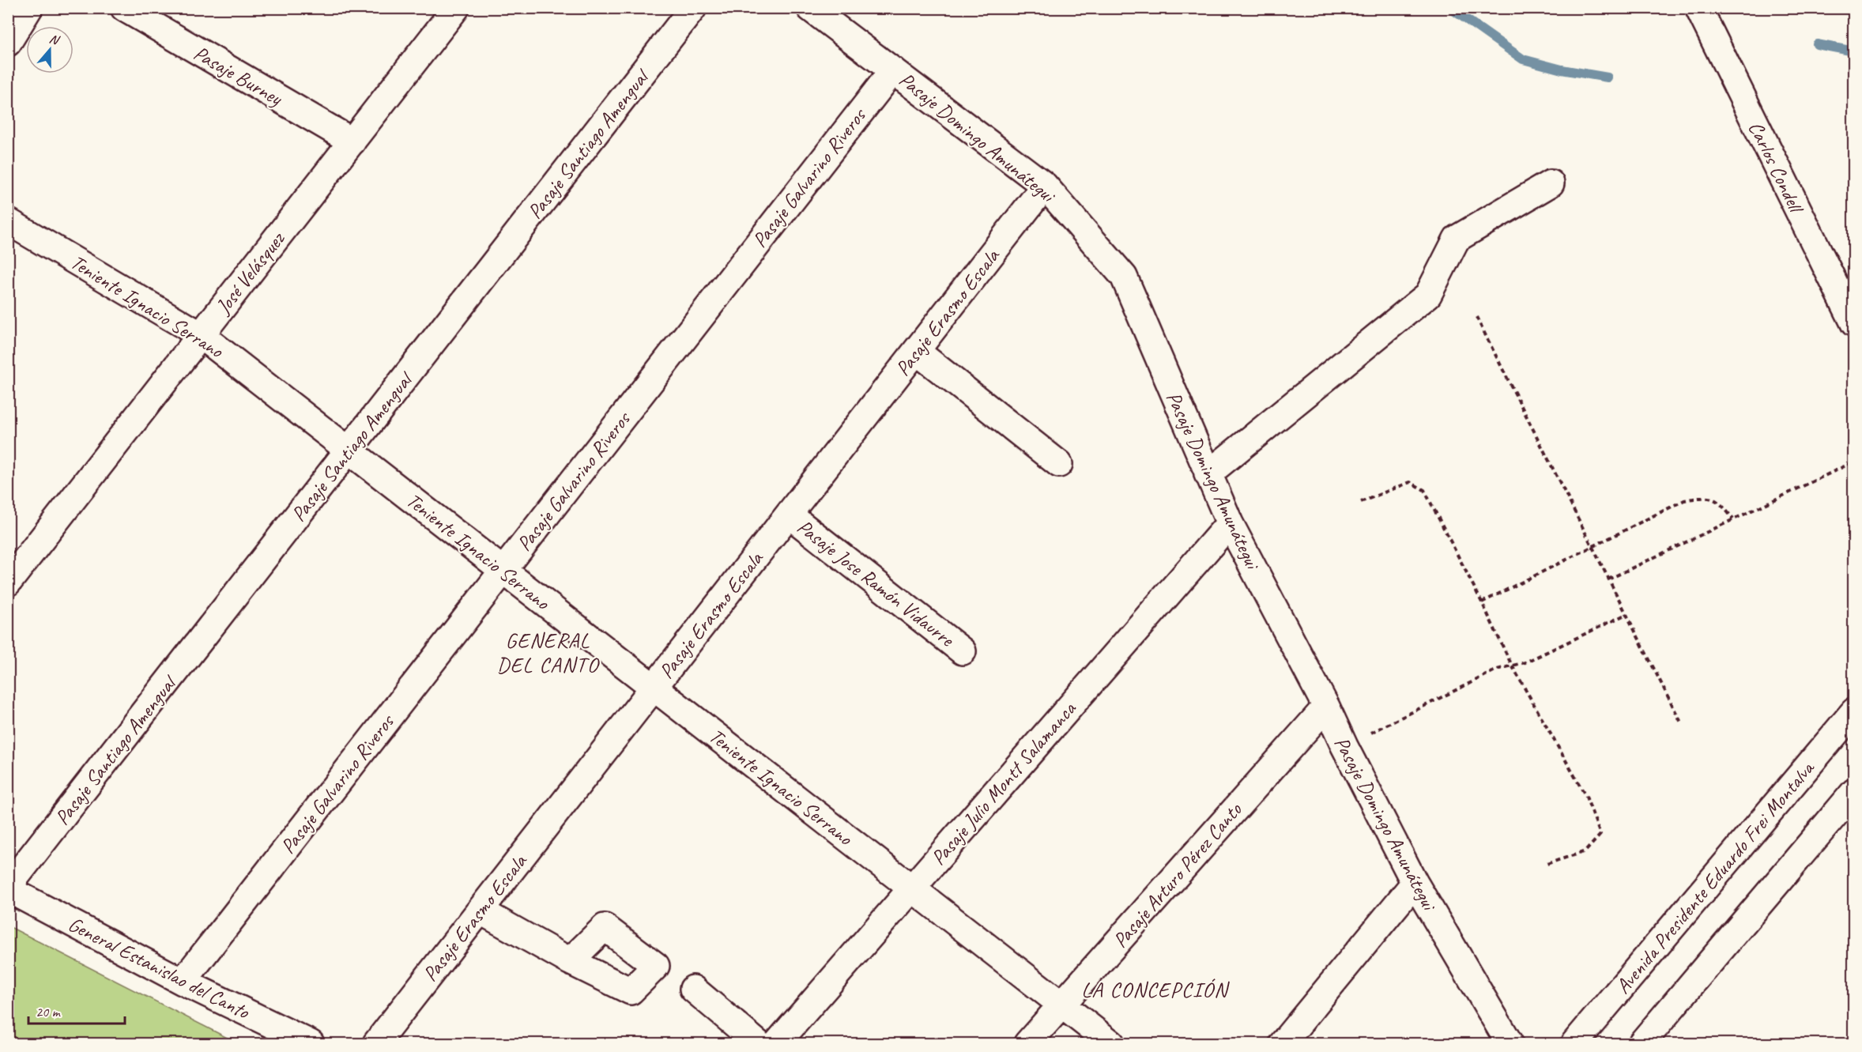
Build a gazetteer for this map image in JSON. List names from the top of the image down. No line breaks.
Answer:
{"streets":{"street":["Pasaje Burney","Pasaje Domingo Amunátegui","Pasaje Santiago Amengual","Carlos Condell","Pasaje Galvarino Riveros","José Velásquez","Teniente Ignacio Serrano","Pasaje Erasmo Escala","Pasaje Jose Ramón Vidaurre","Pasaje Julio Montt Salamanca","Pasaje Arturo Pérez Canto","Avenida Presidente Eduardo Frei Montalva","General Estanislao del Canto"]},"crossings":[["Pasaje Burney","José Velásquez"],["Pasaje Domingo Amunátegui","Pasaje Galvarino Riveros"],["Pasaje Domingo Amunátegui","Pasaje Erasmo Escala"],["Pasaje Domingo Amunátegui","Pasaje Julio Montt Salamanca"],["Pasaje Domingo Amunátegui","Pasaje Arturo Pérez Canto"],["Pasaje Santiago Amengual","Teniente Ignacio Serrano"],["Pasaje Santiago Amengual","General Estanislao del Canto"],["Pasaje Galvarino Riveros","Teniente Ignacio Serrano"],["Pasaje Galvarino Riveros","General Estanislao del Canto"],["José Velásquez","Teniente Ignacio Serrano"],["Teniente Ignacio Serrano","Pasaje Erasmo Escala"],["Teniente Ignacio Serrano","Pasaje Julio Montt Salamanca"],["Teniente Ignacio Serrano","Pasaje Arturo Pérez Canto"],["Pasaje Erasmo Escala","Pasaje Jose Ramón Vidaurre"]],"districts":["GENERAL DEL CANTO","LA CONCEPCIÓN"],"scale_bar":"20 m","north":"top"}
